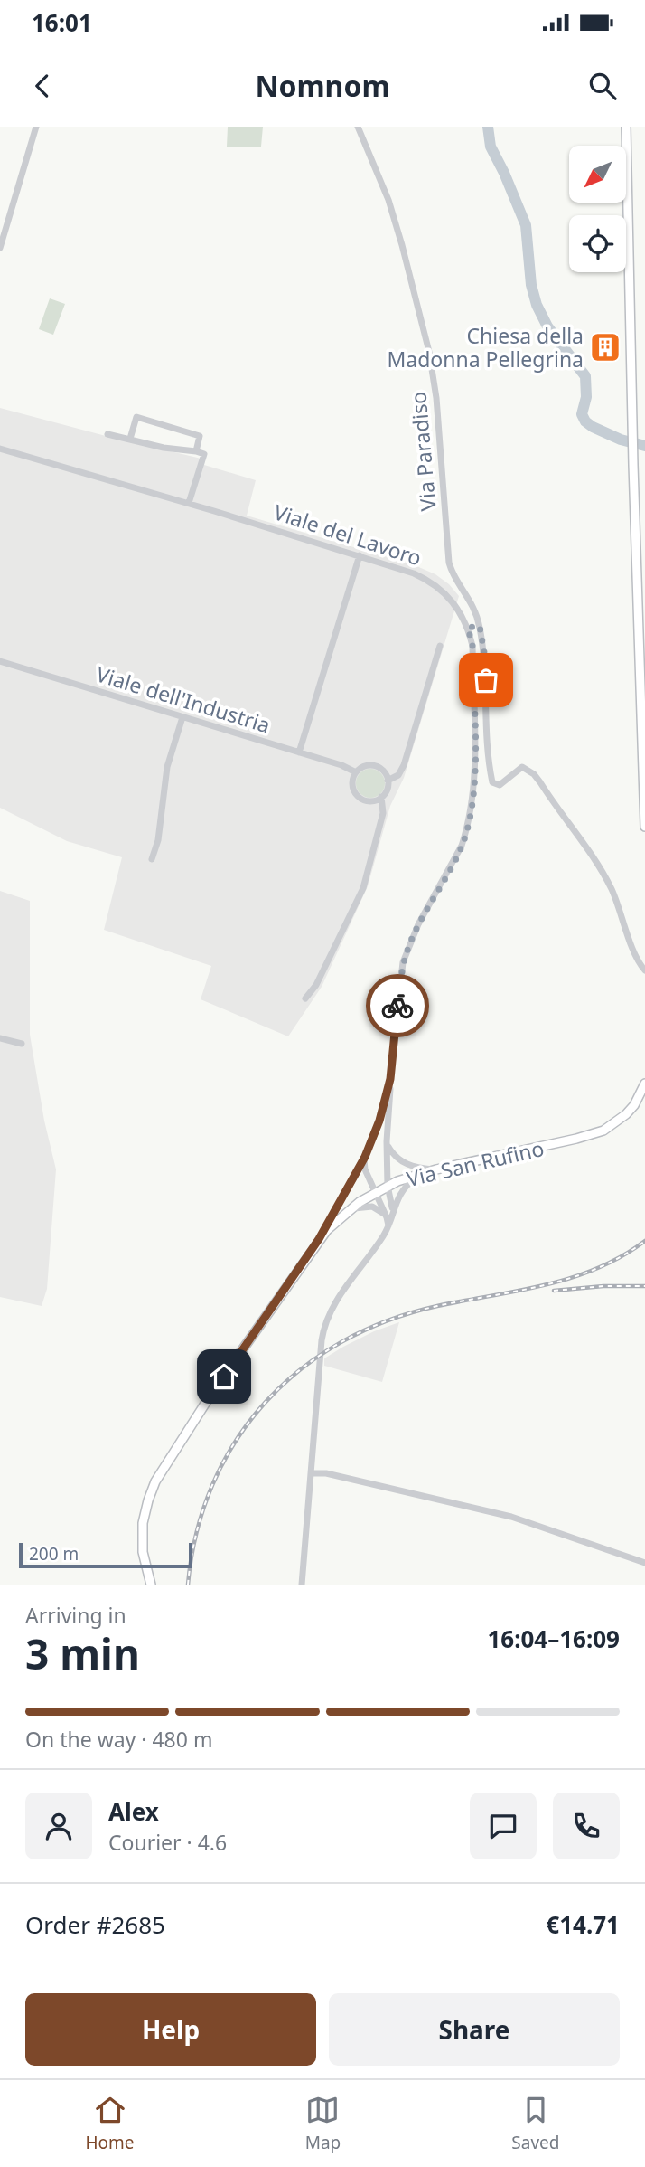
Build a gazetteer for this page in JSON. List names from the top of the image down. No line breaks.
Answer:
{"streets":{"main road":["Via San Rufino"],"street":["Via Paradiso","Viale del Lavoro","Viale dell'Industria"]},"crossings":[["Viale del Lavoro","Via San Rufino"]],"places":{"building":["Chiesa della Madonna Pellegrina"]},"scale_bar":"200 m","north":"bottom left","page":{"status":"16:01","header":"Nomnom","scale":"200 m","heading":["3 min","Arriving in","16:04–16:09"],"panel":["Alex","Courier · 4.6","Order #2685","€14.71"],"bar":"On the way · 480 m","buttons":["Help","Share"],"tabs":["Home","Map","Saved"]}}
